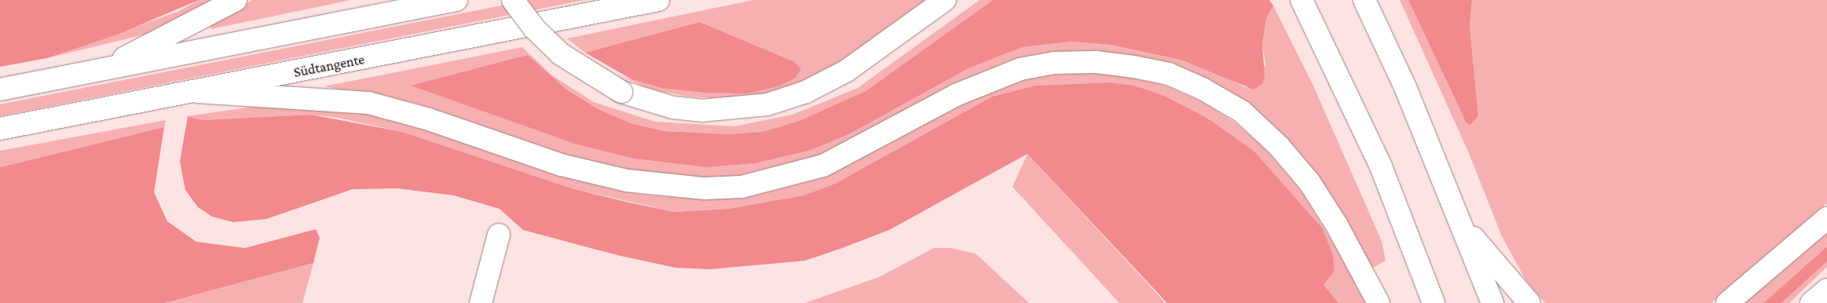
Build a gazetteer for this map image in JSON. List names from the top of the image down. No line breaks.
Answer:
{"streets":{"main road":["Südtangente"]}}
